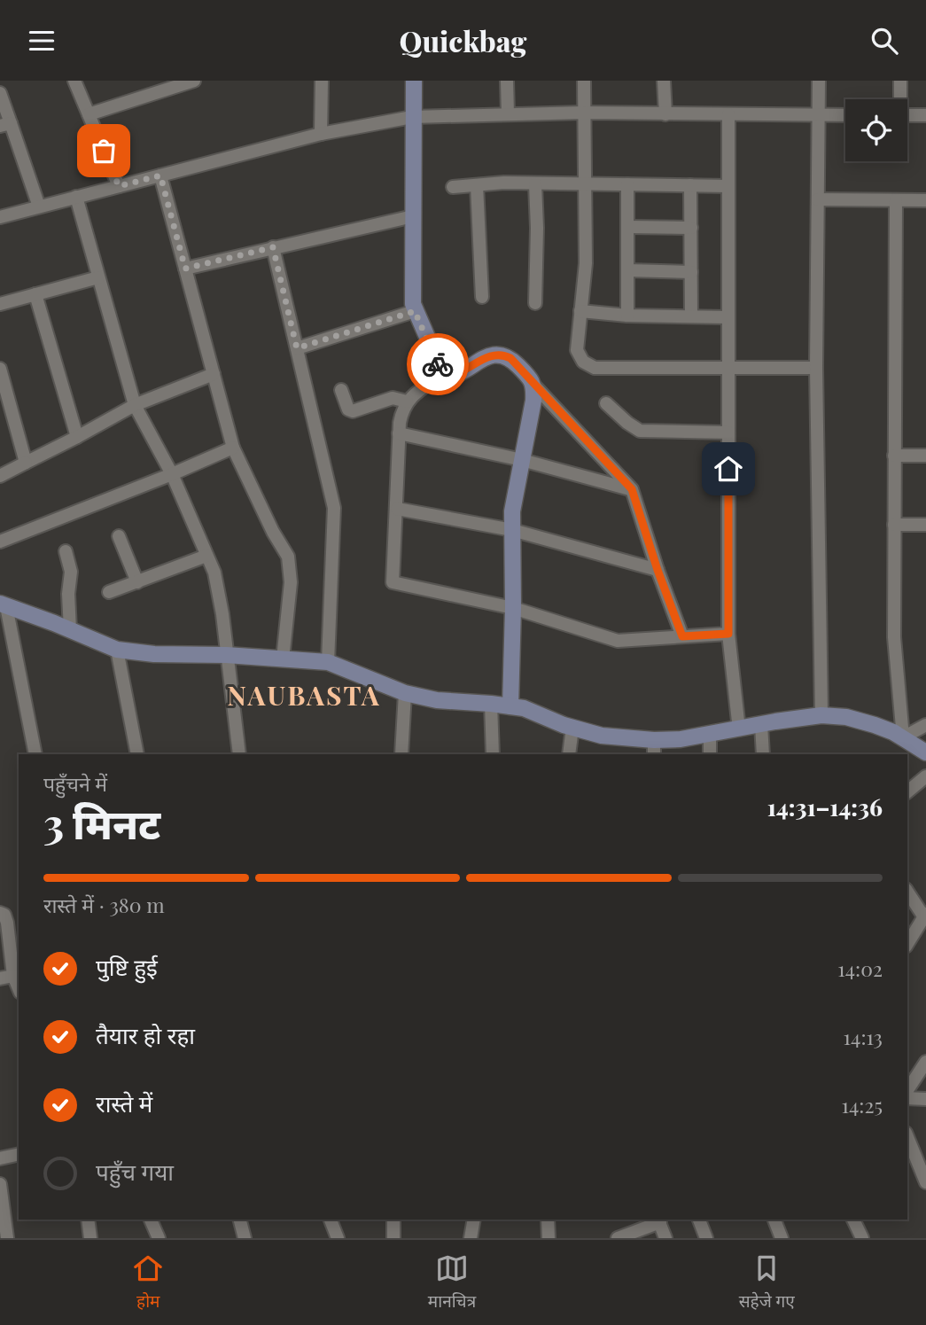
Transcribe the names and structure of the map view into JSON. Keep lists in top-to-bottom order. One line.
{"districts":["NAUBASTA"],"page":{"header":"Quickbag","heading":["3 मिनट","पहुँचने में","14:31–14:36"],"bar":"रास्ते में · 380 m","list":[["पुष्टि हुई","14:02"],["तैयार हो रहा","14:13"],["रास्ते में","14:25"],"पहुँच गया"],"tabs":["होम","मानचित्र","सहेजे गए"]}}
